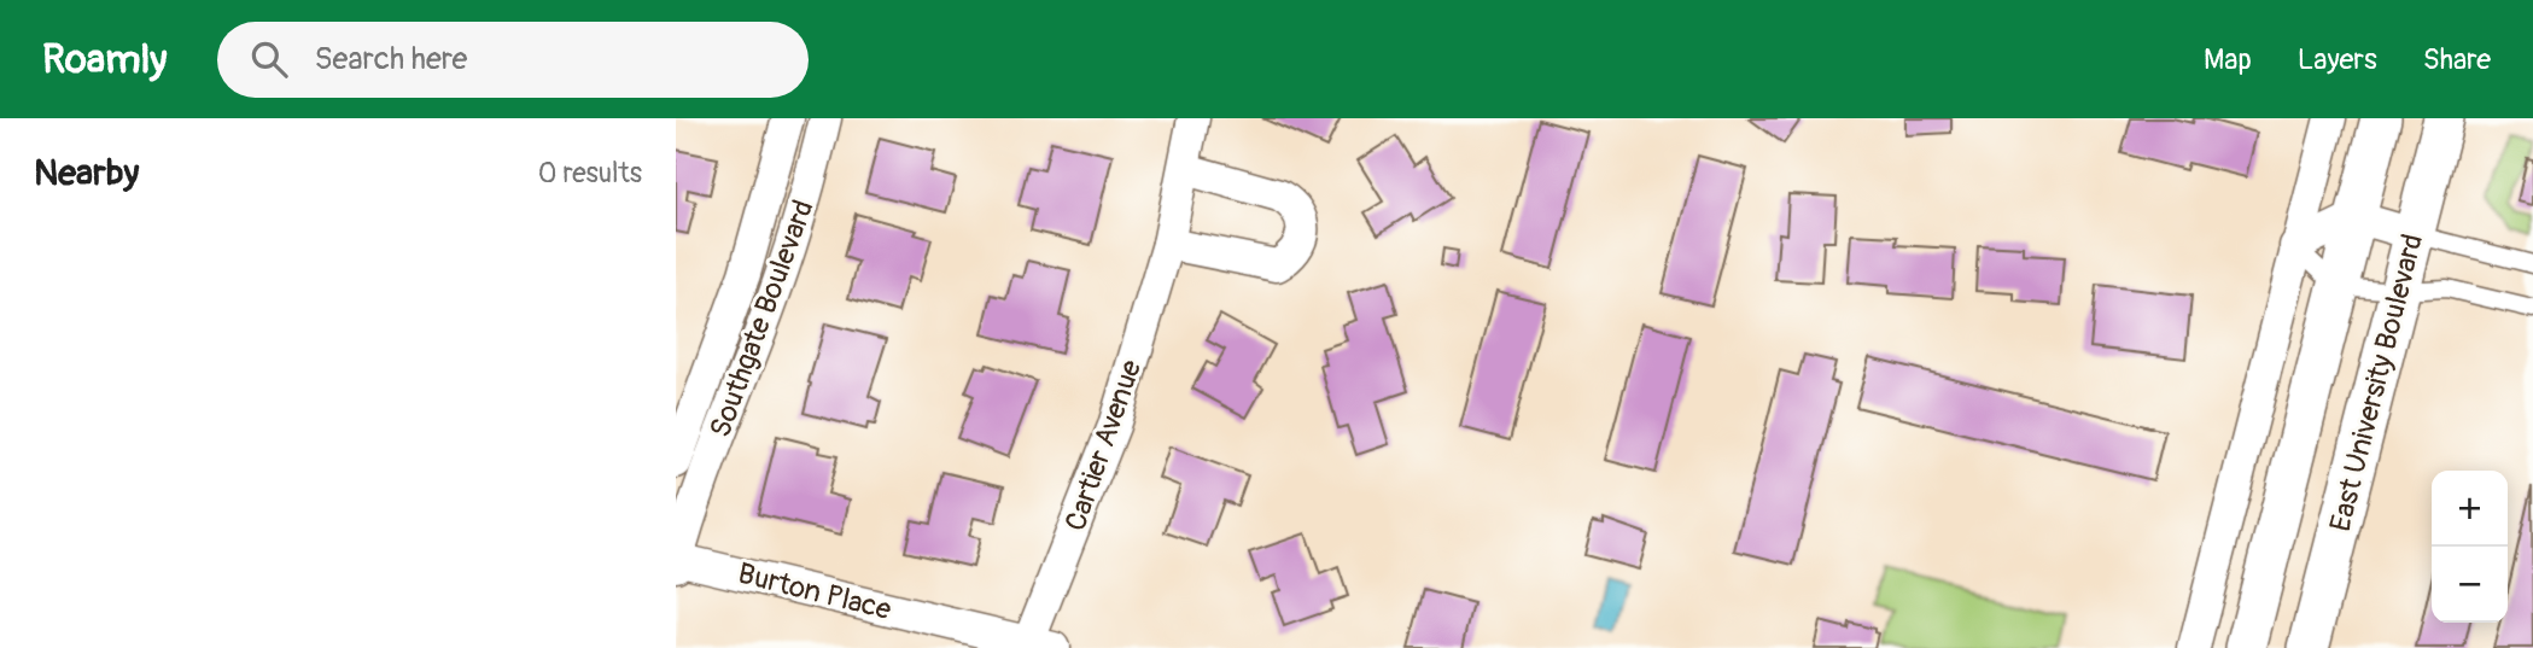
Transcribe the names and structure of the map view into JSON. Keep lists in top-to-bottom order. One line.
{"streets":{"street":["Southgate Boulevard","East University Boulevard","Cartier Avenue","Burton Place"]},"crossings":[["Southgate Boulevard","Burton Place"],["Cartier Avenue","Burton Place"]],"page":{"header":"Roamly","search":"Search here","nav":["Map","Layers","Share"],"heading":["Nearby","0 results"],"map_buttons":["+","−"]}}
